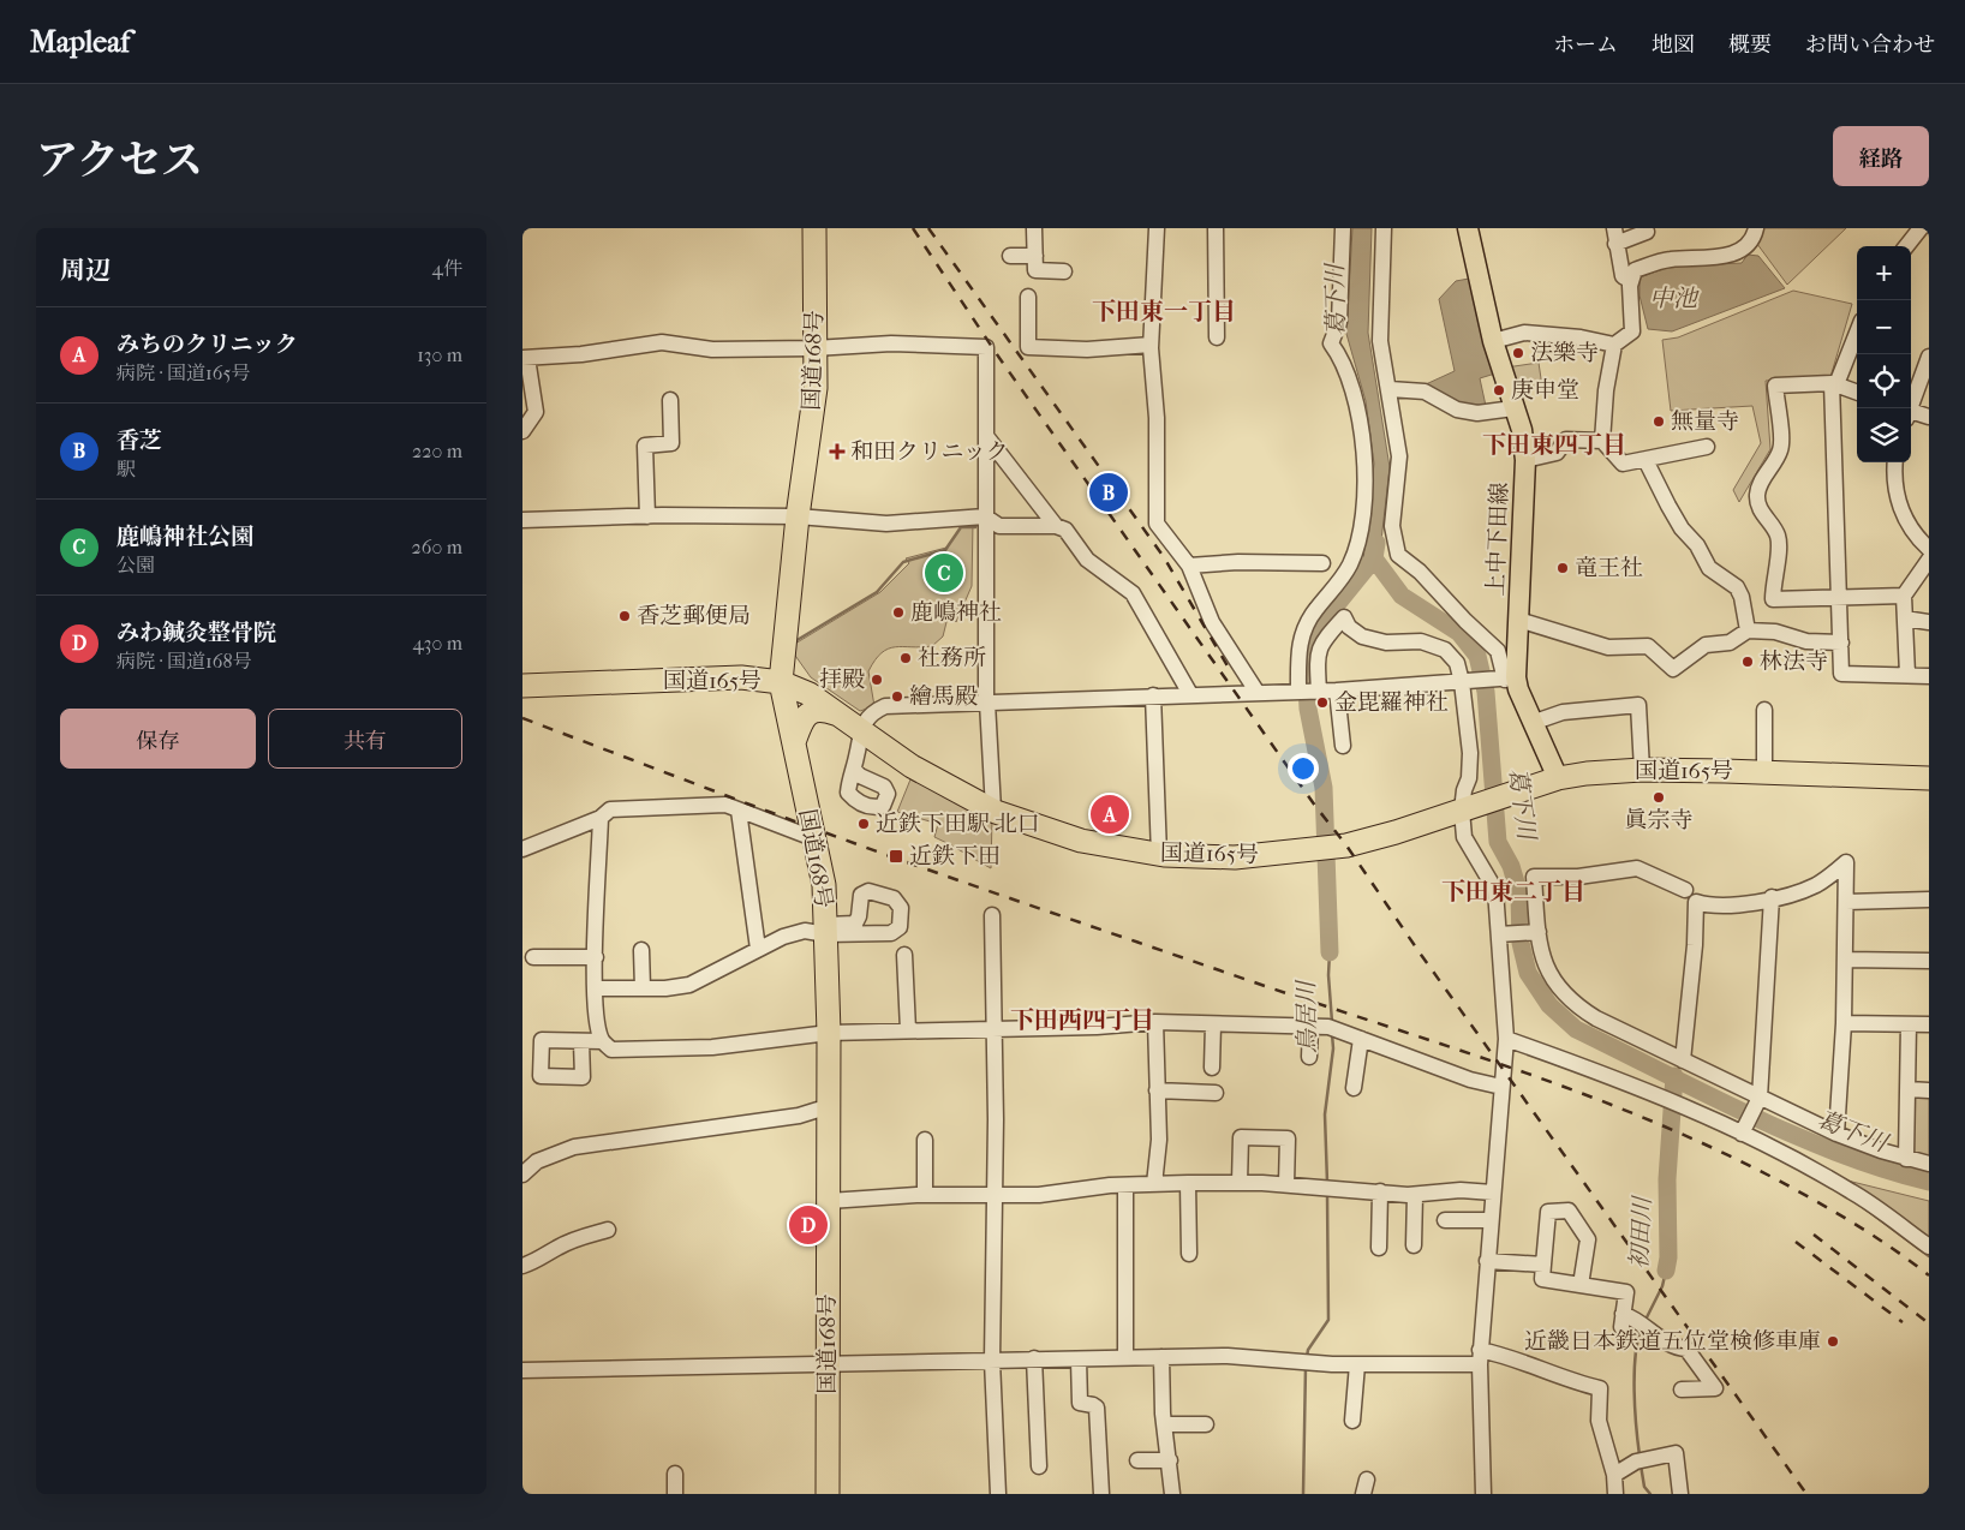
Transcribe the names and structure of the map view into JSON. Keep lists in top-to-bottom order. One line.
{"streets":{"highway":["国道168号","国道165号"],"main road":["上中下田線"]},"crossings":[["国道168号","国道165号"],["上中下田線","国道165号"]],"districts":["下田東一丁目","下田東四丁目","下田東二丁目","下田西四丁目"],"water":["中池","葛下川","鳥居川","初田川"],"places":{"other":["法樂寺","庚申堂","無量寺","竜王社","鹿嶋神社","香芝郵便局","社務所","林法寺","拝殿","繪馬殿","金毘羅神社","眞宗寺","近鉄下田駅 北口","近畿日本鉄道五位堂検修車庫"],"health":["和田クリニック"],"transit":["近鉄下田"]},"page":{"header":"Mapleaf","nav":["ホーム","地図","概要","お問い合わせ"],"title":"アクセス","buttons":["経路",["保存","共有"]],"heading":["周辺","4件"],"map_buttons":["+","−"],"list":[{"mark":"A","name":"みちのクリニック","note":"病院 · 国道165号","value":"130 m"},{"mark":"B","name":"香芝","note":"駅","value":"220 m"},{"mark":"C","name":"鹿嶋神社公園","note":"公園","value":"260 m"},{"mark":"D","name":"みわ鍼灸整骨院","note":"病院 · 国道168号","value":"430 m"}],"pins":["B","C","A","D"]}}
